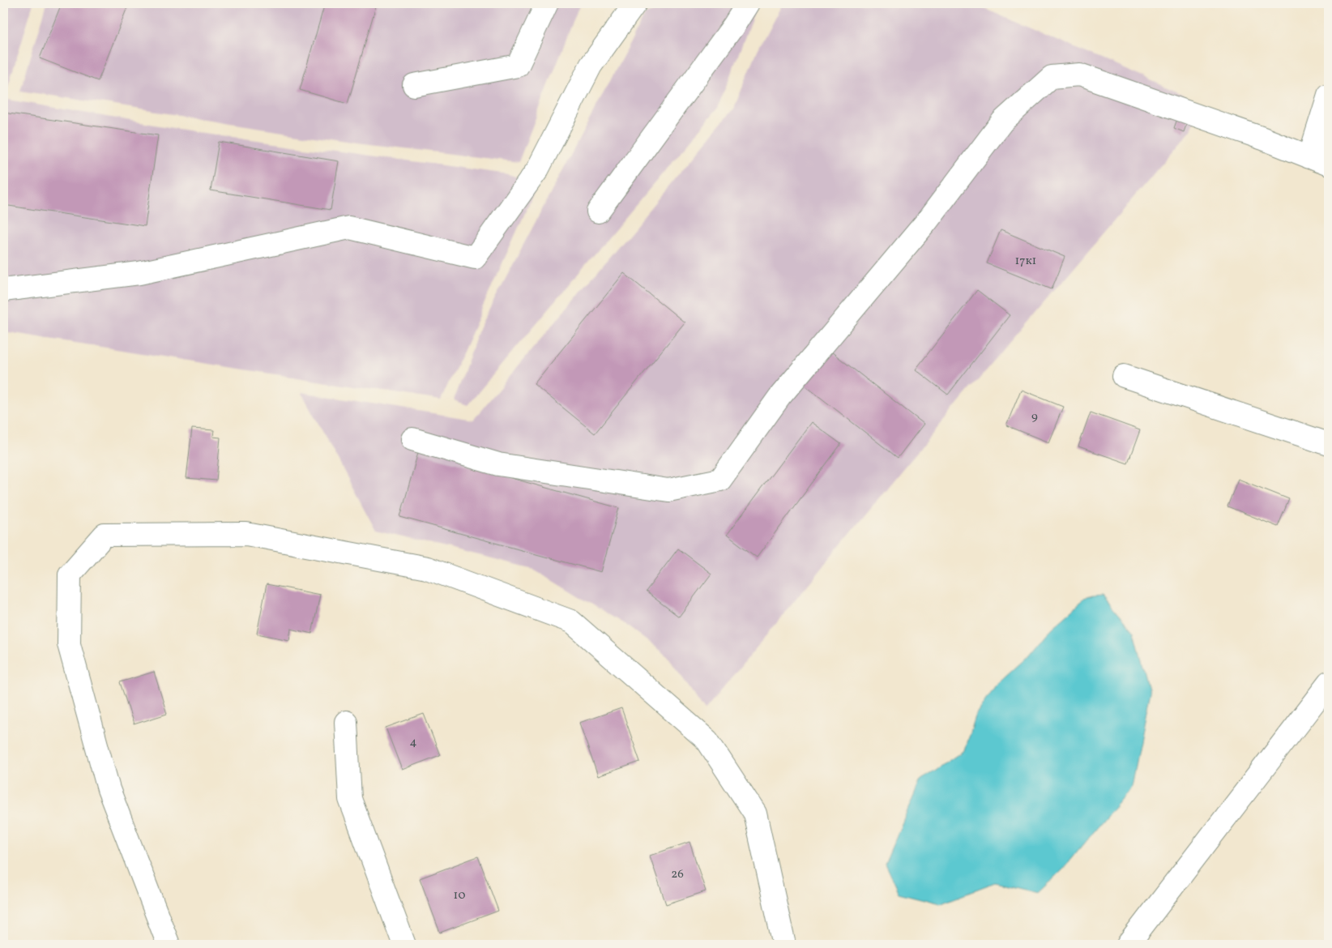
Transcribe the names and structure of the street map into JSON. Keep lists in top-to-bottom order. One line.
{"house_numbers":["17к1","9","4","26","10"]}
